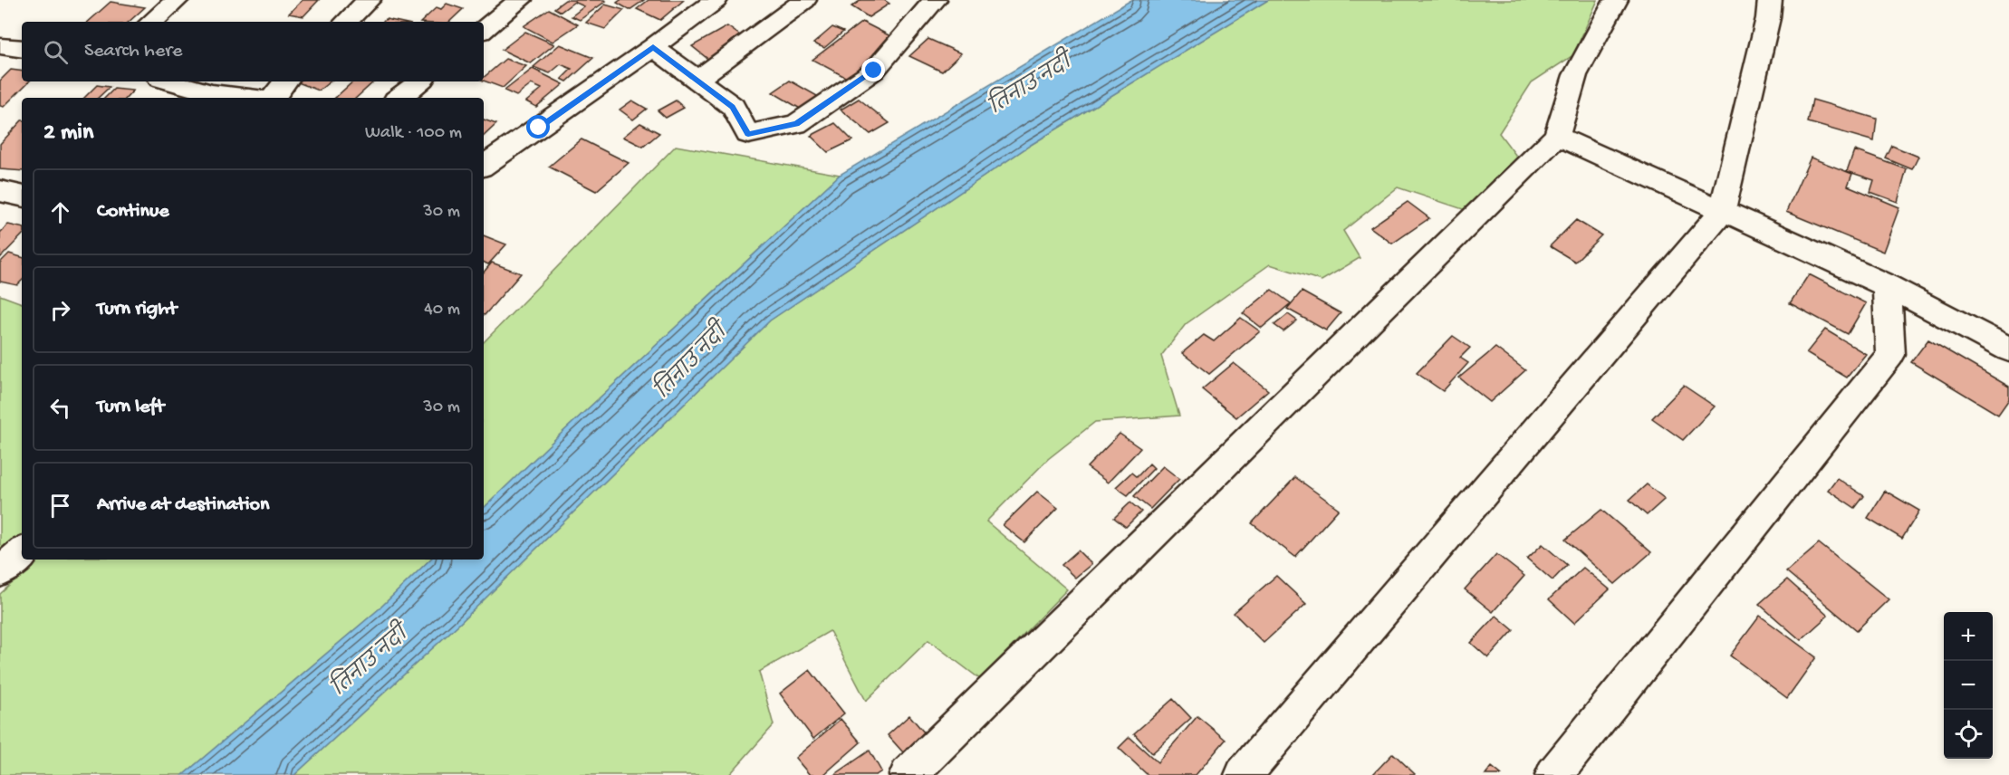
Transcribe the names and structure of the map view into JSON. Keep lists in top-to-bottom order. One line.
{"water":["तिनाउ नदी"],"page":{"search":"Search here","heading":["2 min","Walk · 100 m"],"list":[["Continue","30 m"],["Turn right","40 m"],["Turn left","30 m"],"Arrive at destination"],"map_buttons":["+","−"]}}
